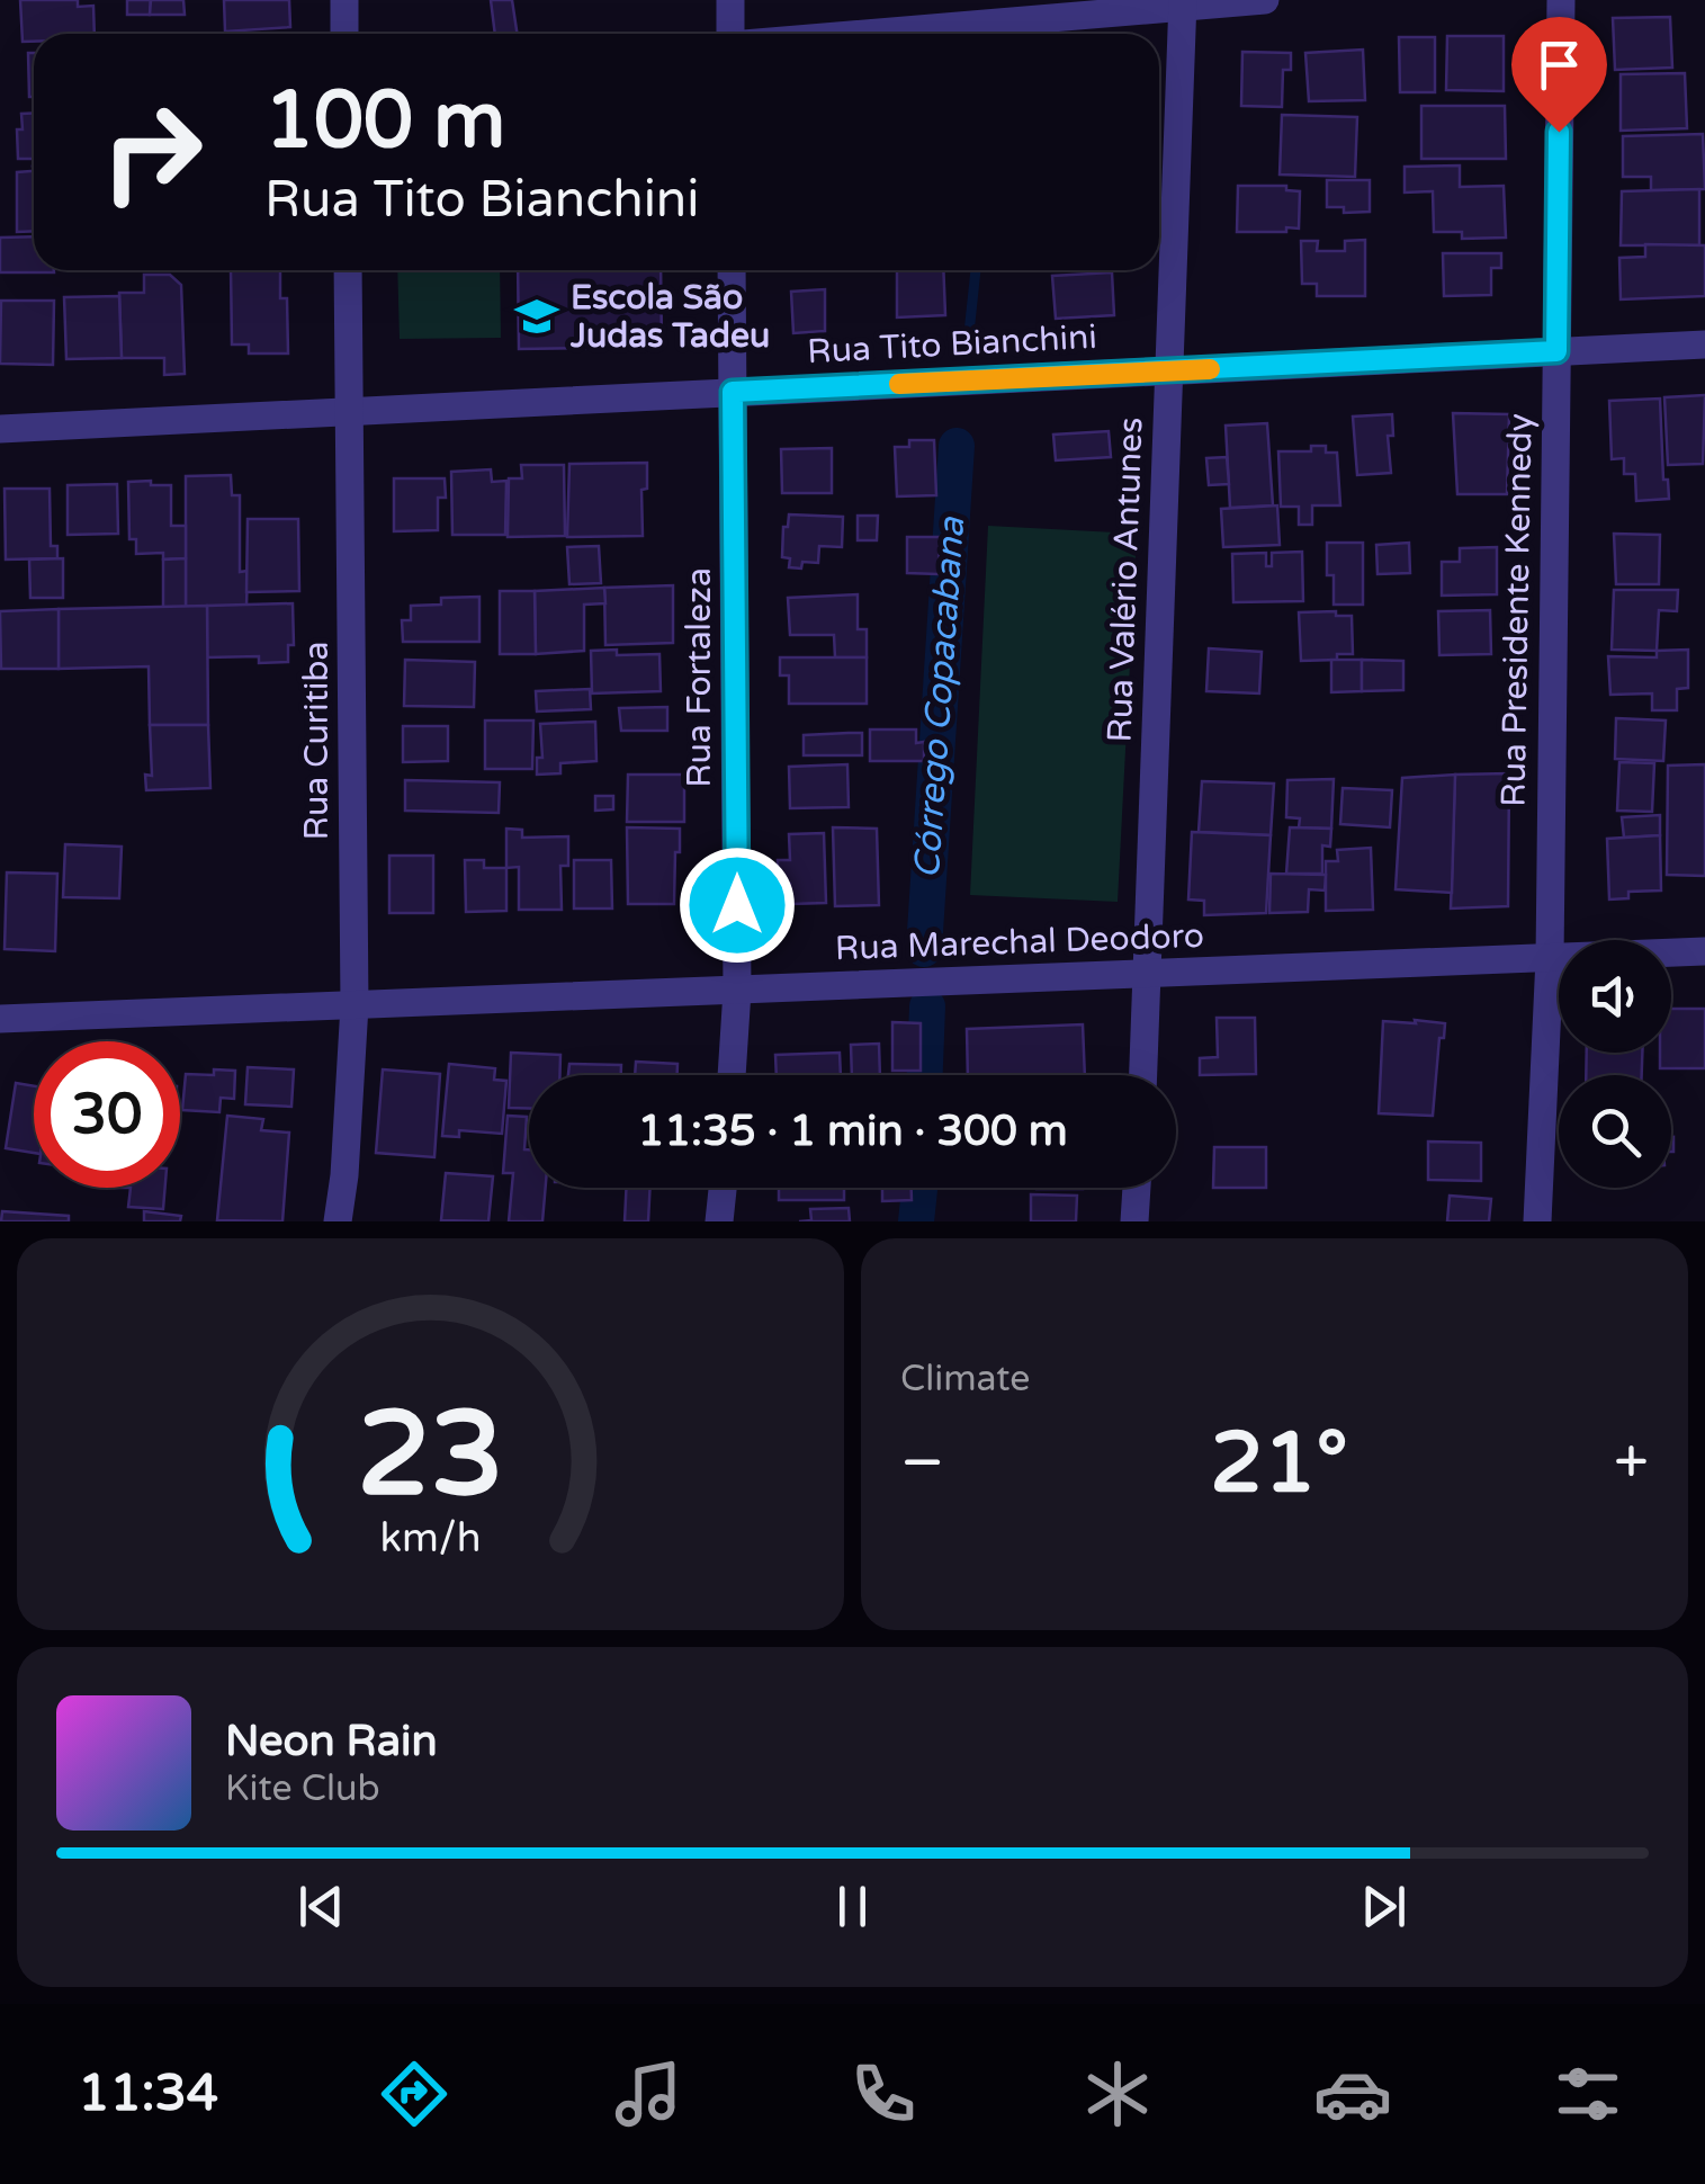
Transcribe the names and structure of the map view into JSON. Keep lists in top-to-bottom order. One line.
{"streets":{"street":["Rua Tito Bianchini","Rua Valério Antunes","Rua Presidente Kennedy","Rua Fortaleza","Rua Curitiba","Rua Marechal Deodoro"]},"crossings":[["Rua Tito Bianchini","Rua Valério Antunes"],["Rua Tito Bianchini","Rua Presidente Kennedy"],["Rua Tito Bianchini","Rua Fortaleza"],["Rua Tito Bianchini","Rua Curitiba"],["Rua Valério Antunes","Rua Marechal Deodoro"],["Rua Presidente Kennedy","Rua Marechal Deodoro"],["Rua Fortaleza","Rua Marechal Deodoro"],["Rua Curitiba","Rua Marechal Deodoro"]],"water":["Córrego Copacabana"],"places":{"school or university":["Escola São Judas Tadeu"]},"page":{"turn":["100 m","Rua Tito Bianchini"],"limit":"30","trip":"11:35 · 1 min · 300 m","tile":"Climate","heat":["−","21°","+"],"song":["Neon Rain","Kite Club"],"tabs":"11:34","gauge":["23","km/h"]}}
